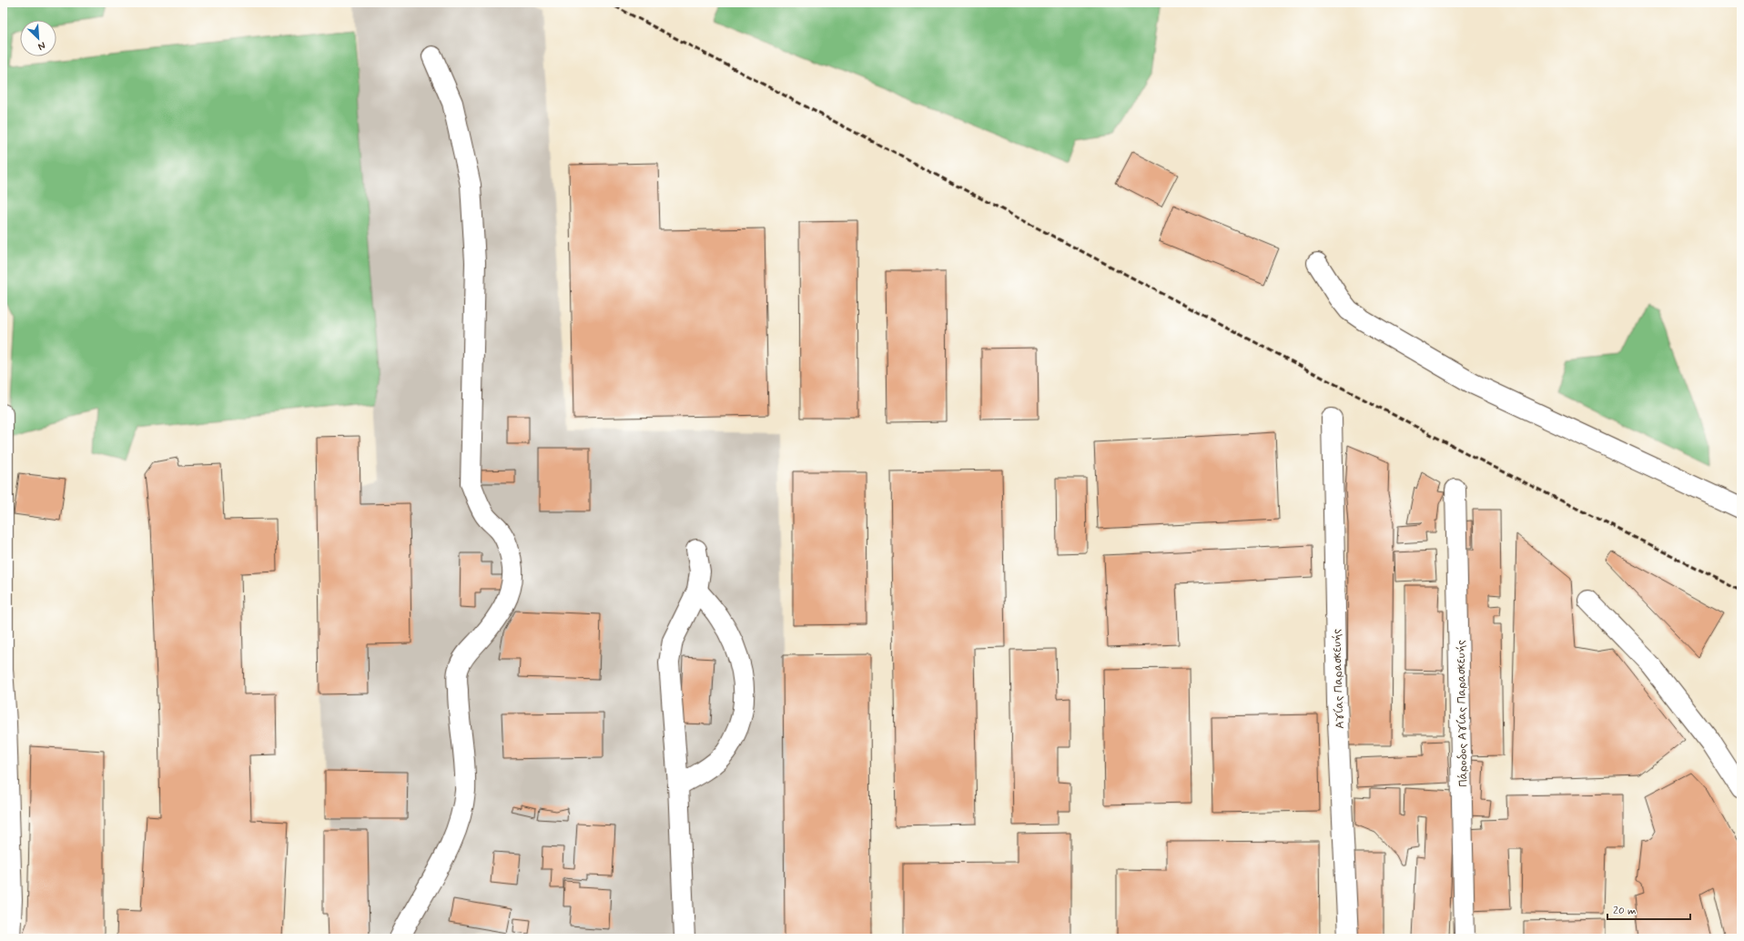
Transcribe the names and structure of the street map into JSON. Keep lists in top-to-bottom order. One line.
{"streets":{"street":["Αγίας Παρασκευής","Πάροδος Αγίας Παρασκευής"]},"scale_bar":"20 m","north":"bottom right"}
